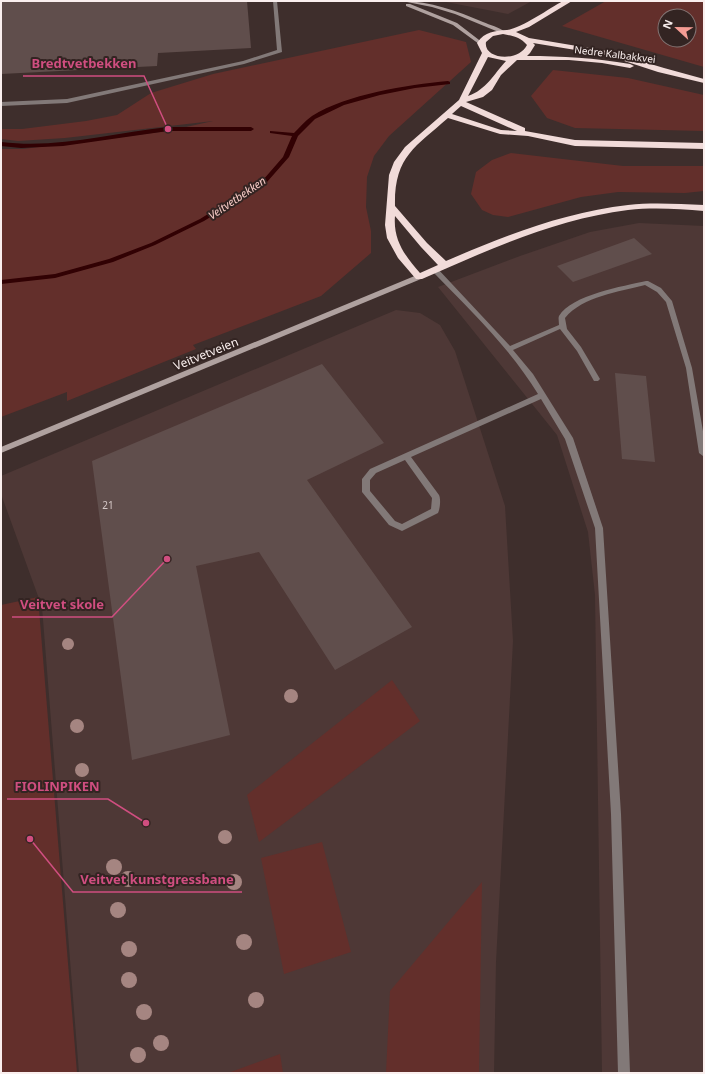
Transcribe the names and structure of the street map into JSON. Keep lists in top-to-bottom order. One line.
{"streets":{"highway":["Nedre Kalbakkvei"],"street":["Veitvetveien"]},"water":["Veitvetbekken"],"places":["Bredtvetbekken","Veitvet skole","FIOLINPIKEN","Veitvet kunstgressbane"],"house_numbers":["21"],"north":"left"}
